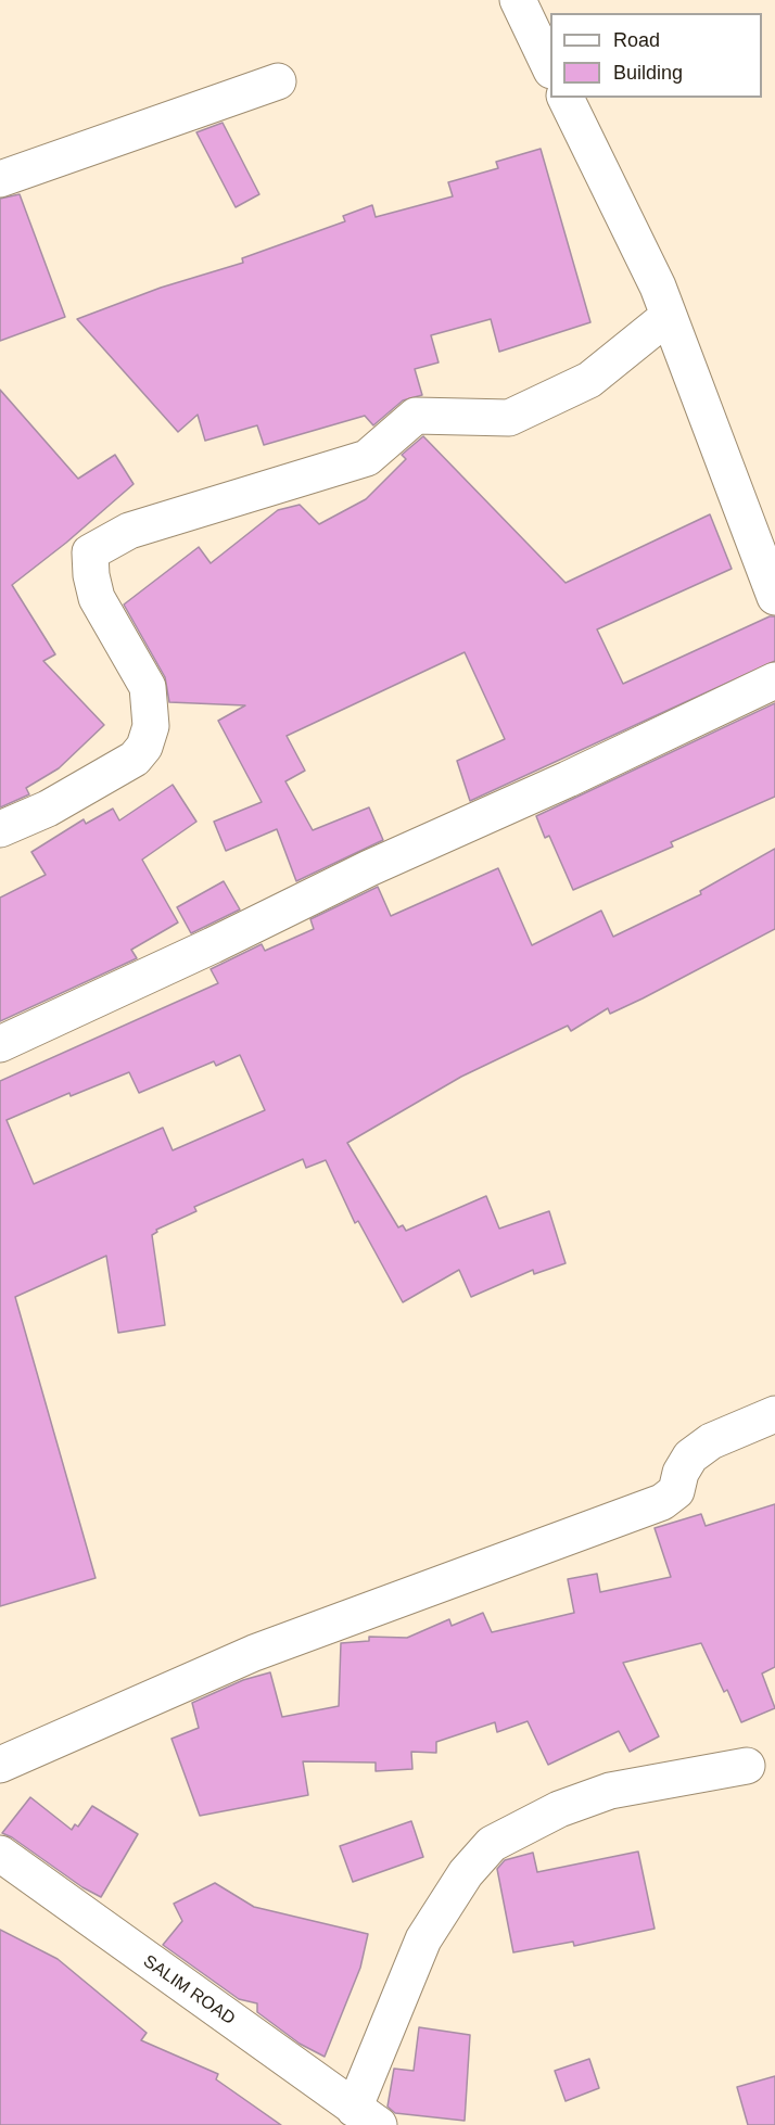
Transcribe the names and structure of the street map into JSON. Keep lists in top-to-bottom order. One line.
{"streets":{"street":["SALIM ROAD"]},"legend":["Road","Building"]}
